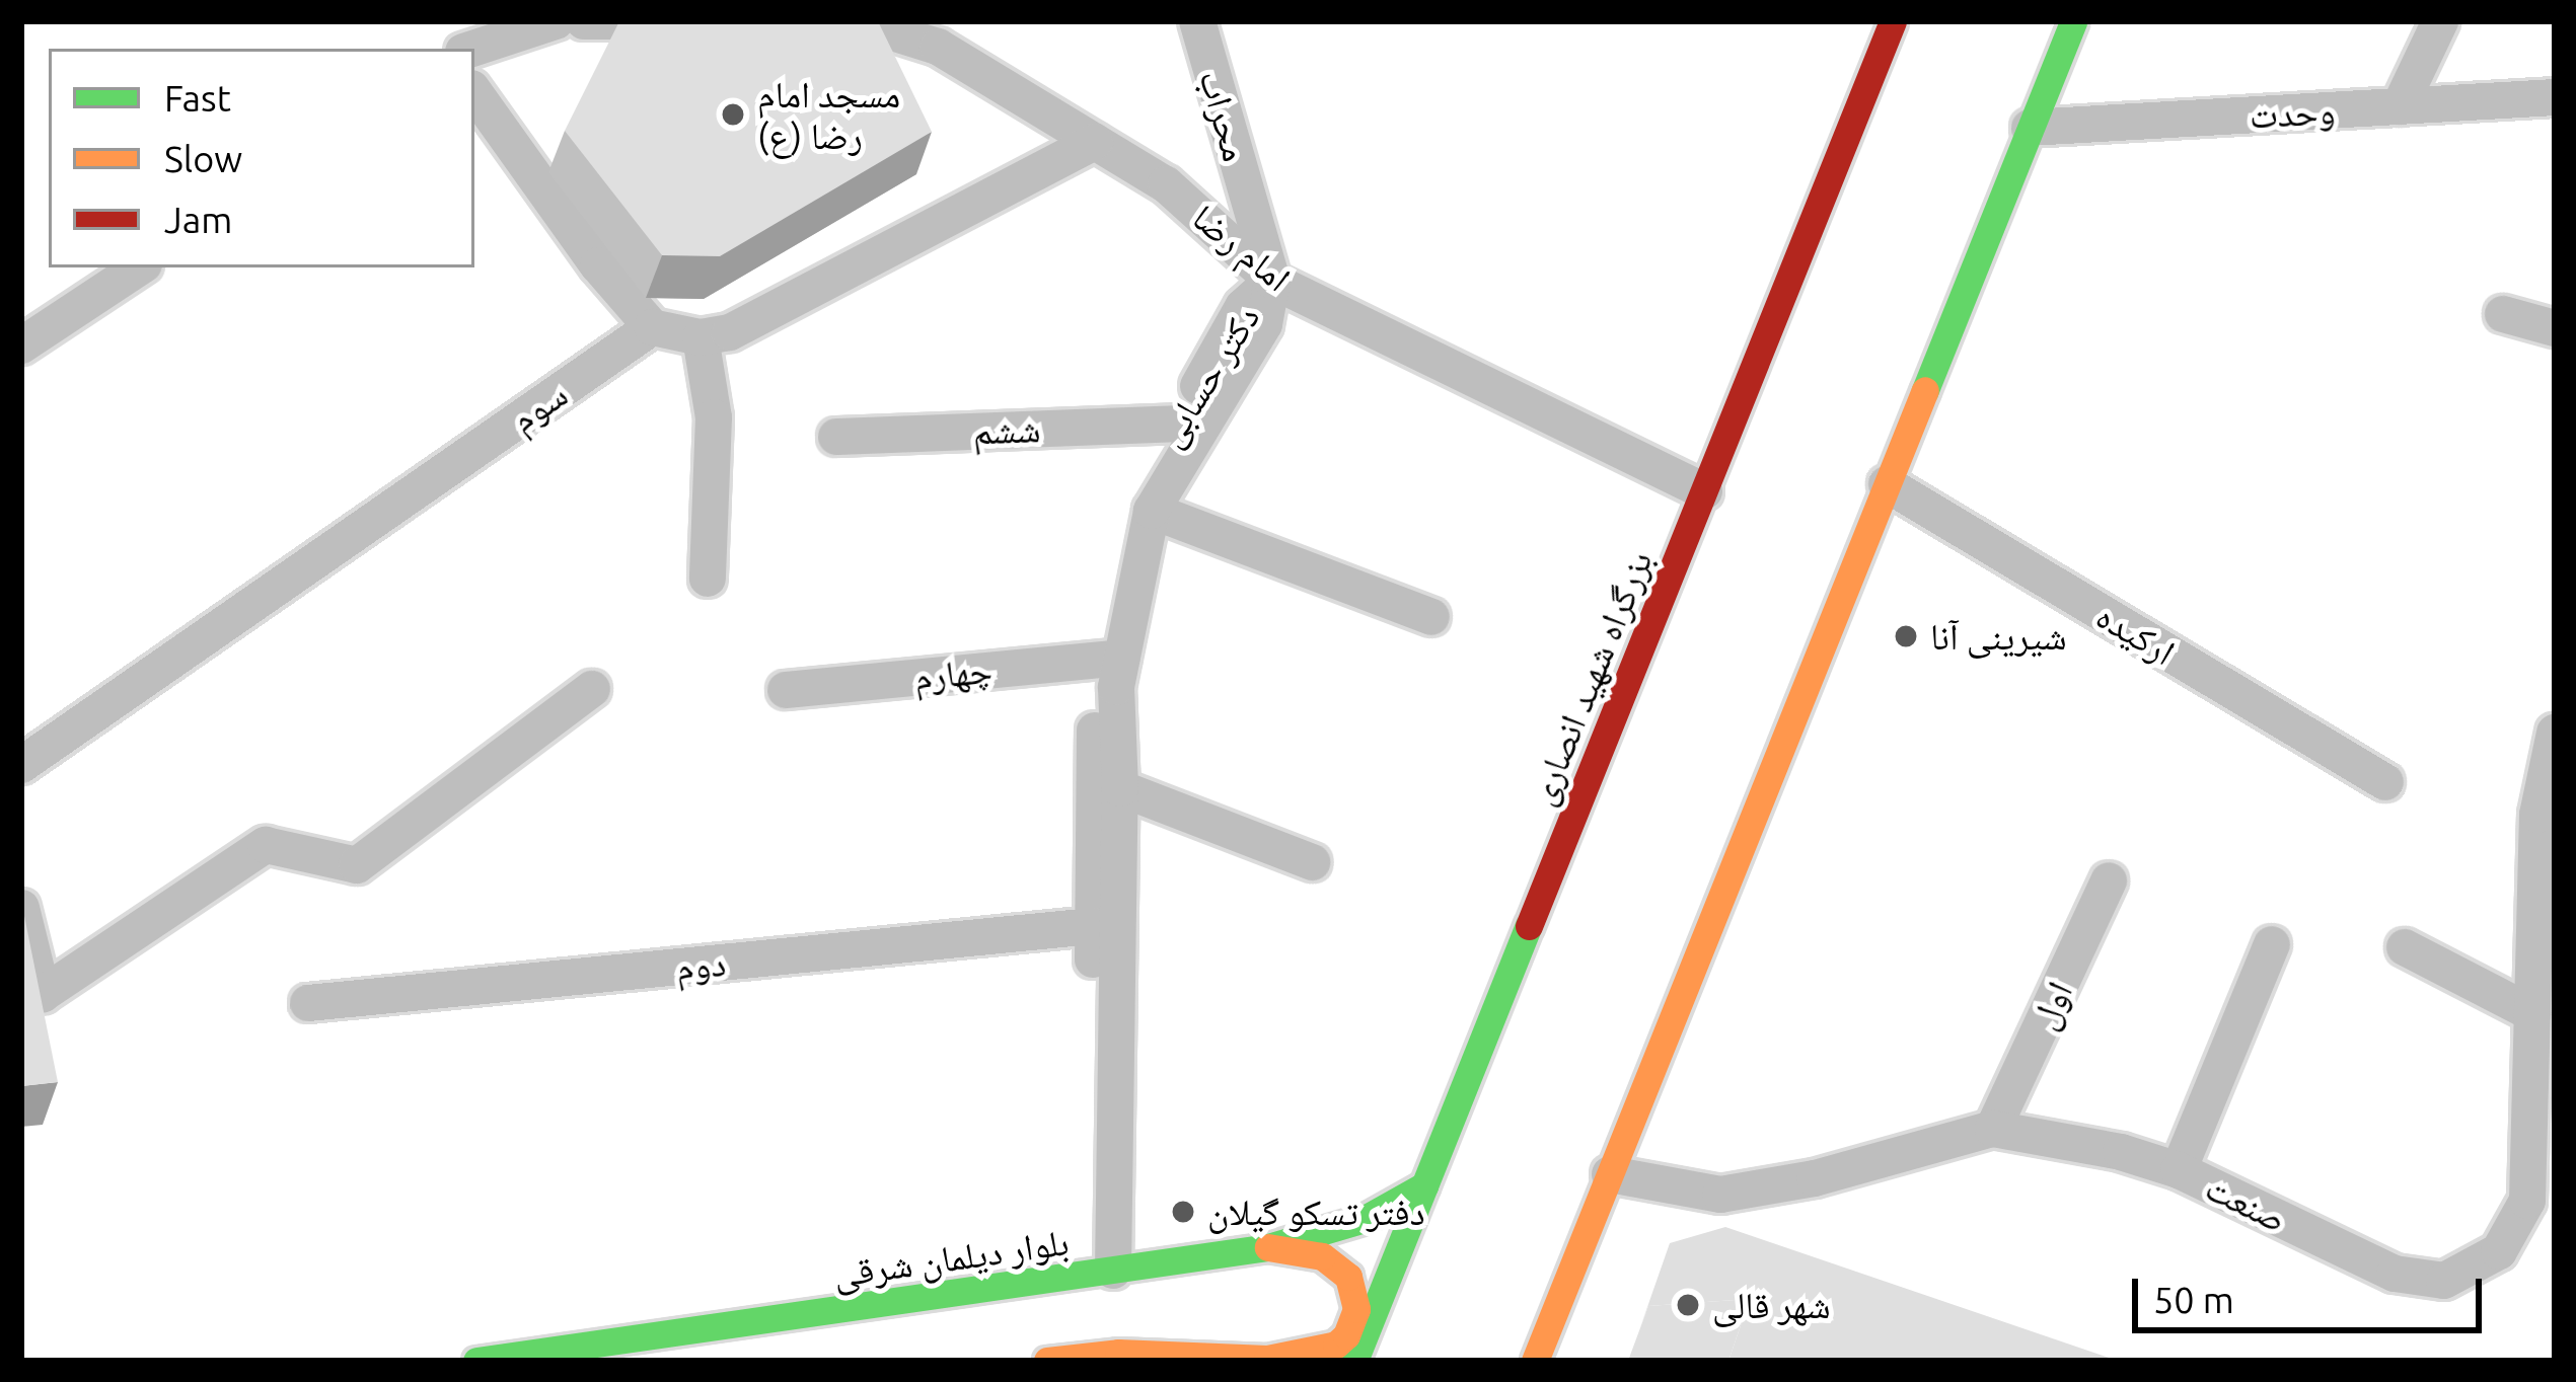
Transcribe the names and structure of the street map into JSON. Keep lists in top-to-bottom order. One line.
{"streets":{"main road":["بزرگراه شهید انصاری","بلوار دیلمان شرقی"],"street":["وحدت","محراب","امام رضا","دکتر حسابی","سوم","ششم","ارکیده","چهارم","دوم","اول","صنعت"]},"crossings":[["محراب","امام رضا"],["محراب","دکتر حسابی"],["امام رضا","دکتر حسابی"],["امام رضا","بزرگراه شهید انصاری"],["دکتر حسابی","ششم"],["دکتر حسابی","چهارم"],["دکتر حسابی","دوم"],["دکتر حسابی","بلوار دیلمان شرقی"],["بزرگراه شهید انصاری","بلوار دیلمان شرقی"],["اول","صنعت"]],"places":["مسجد امام رضا (ع)","شیرینی آنا","دفتر تسکو گیلان","شهر قالی"],"legend":["Fast","Slow","Jam"],"scale_bar":"50 m"}
